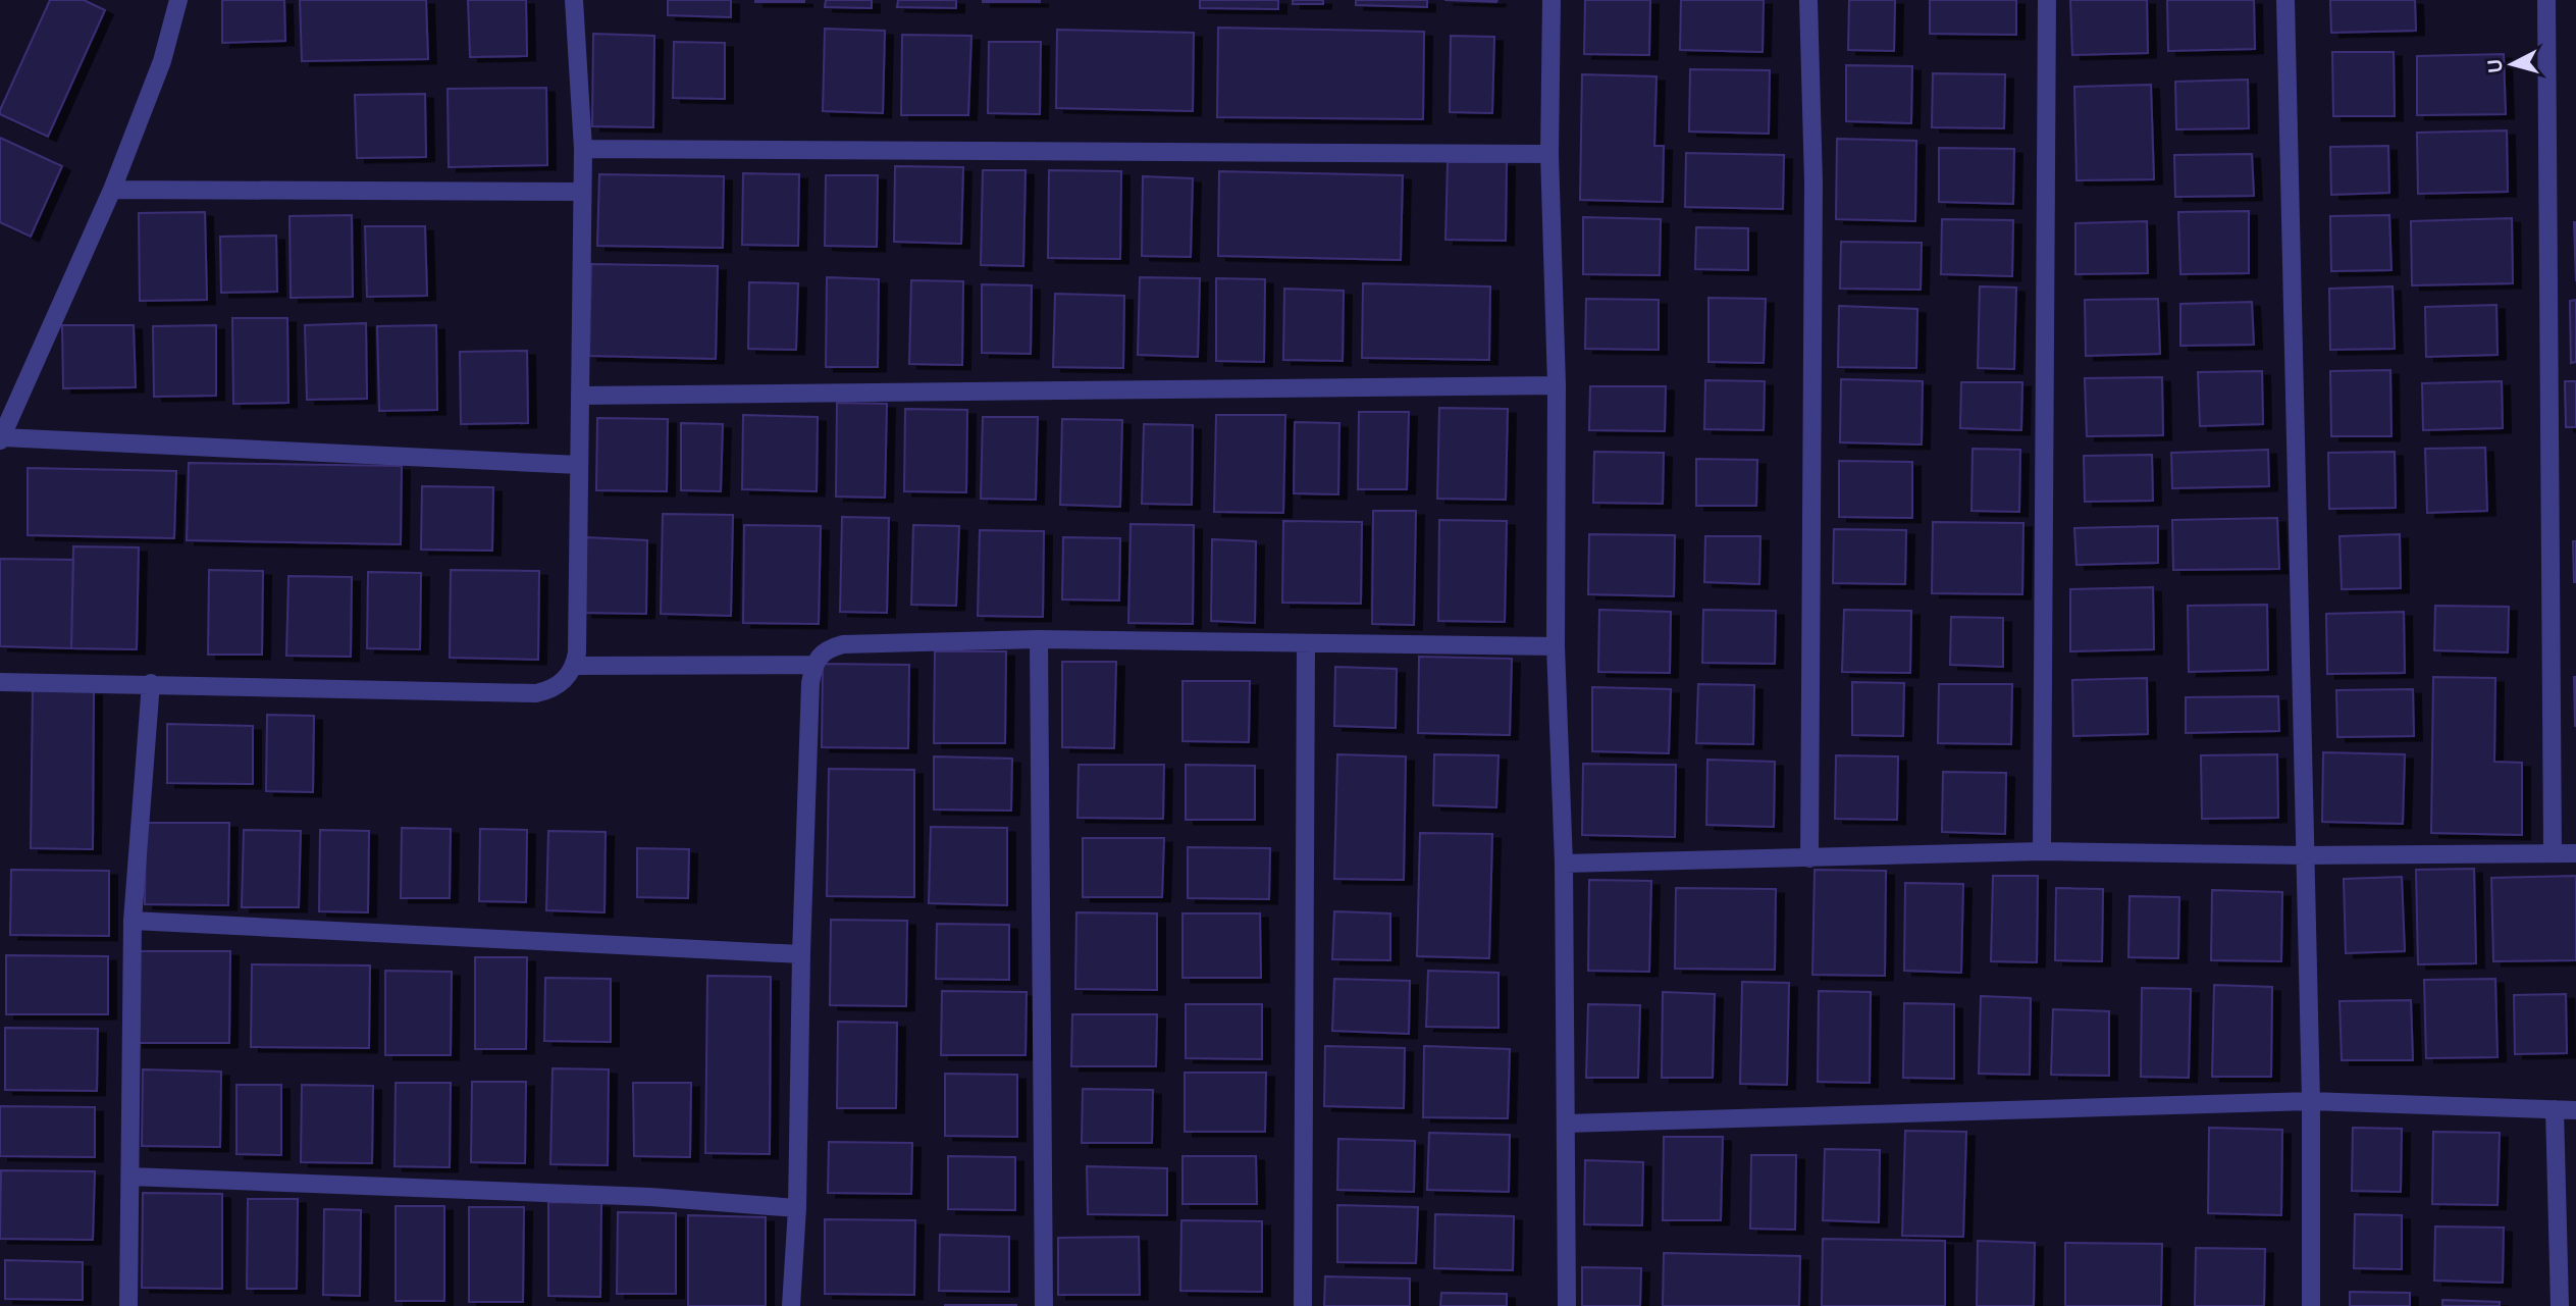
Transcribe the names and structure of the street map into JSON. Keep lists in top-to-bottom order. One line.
{"north":"left"}
